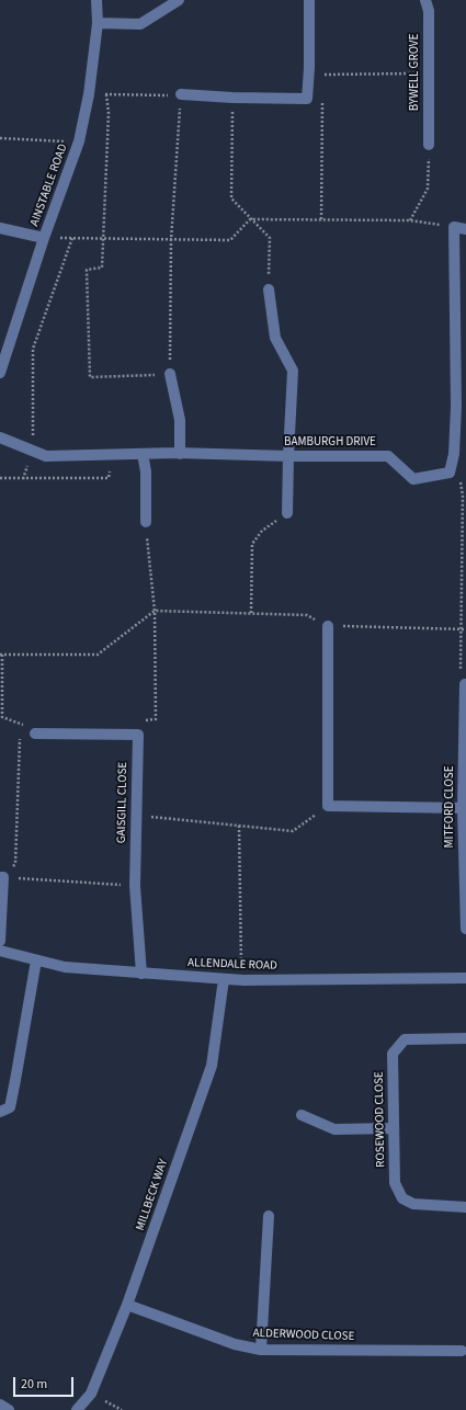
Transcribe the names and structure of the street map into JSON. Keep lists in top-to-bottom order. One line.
{"streets":{"street":["BYWELL GROVE","AINSTABLE ROAD","BAMBURGH DRIVE","GAISGILL CLOSE","MITFORD CLOSE","ALLENDALE ROAD","ROSEWOOD CLOSE","MILLBECK WAY","ALDERWOOD CLOSE"]},"crossings":[["GAISGILL CLOSE","ALLENDALE ROAD"],["ALLENDALE ROAD","MILLBECK WAY"],["MILLBECK WAY","ALDERWOOD CLOSE"]],"scale_bar":"20 m"}
